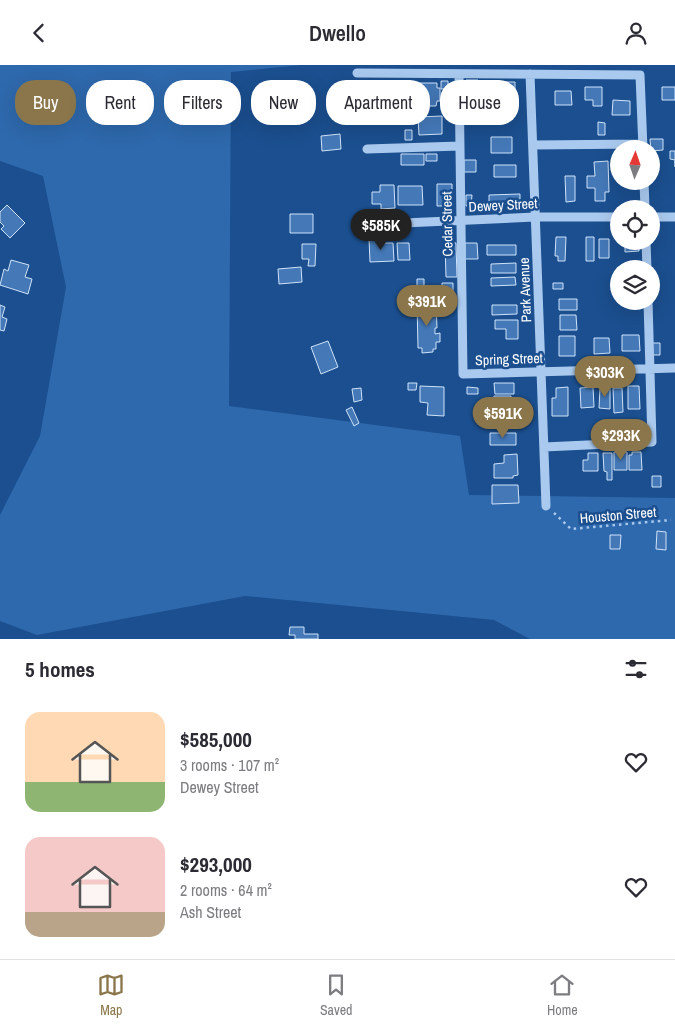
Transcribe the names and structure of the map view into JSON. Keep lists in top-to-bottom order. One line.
{"streets":{"street":["Dewey Street","Cedar Street","Park Avenue","Spring Street"],"path":["Houston Street"]},"crossings":[["Dewey Street","Cedar Street"],["Dewey Street","Park Avenue"],["Cedar Street","Spring Street"],["Park Avenue","Spring Street"],["Park Avenue","Houston Street"]],"north":"top","page":{"header":"Dwello","chip":["Buy","Rent","Filters","New","Apartment","House"],"price":["$585K","$391K","$303K","$591K","$293K"],"heading":"5 homes","list":[{"name":"$585,000","note":"3 rooms · 107 m² · Dewey Street"},{"name":"$293,000","note":"2 rooms · 64 m² · Ash Street"}],"tabs":["Map","Saved","Home"]}}
